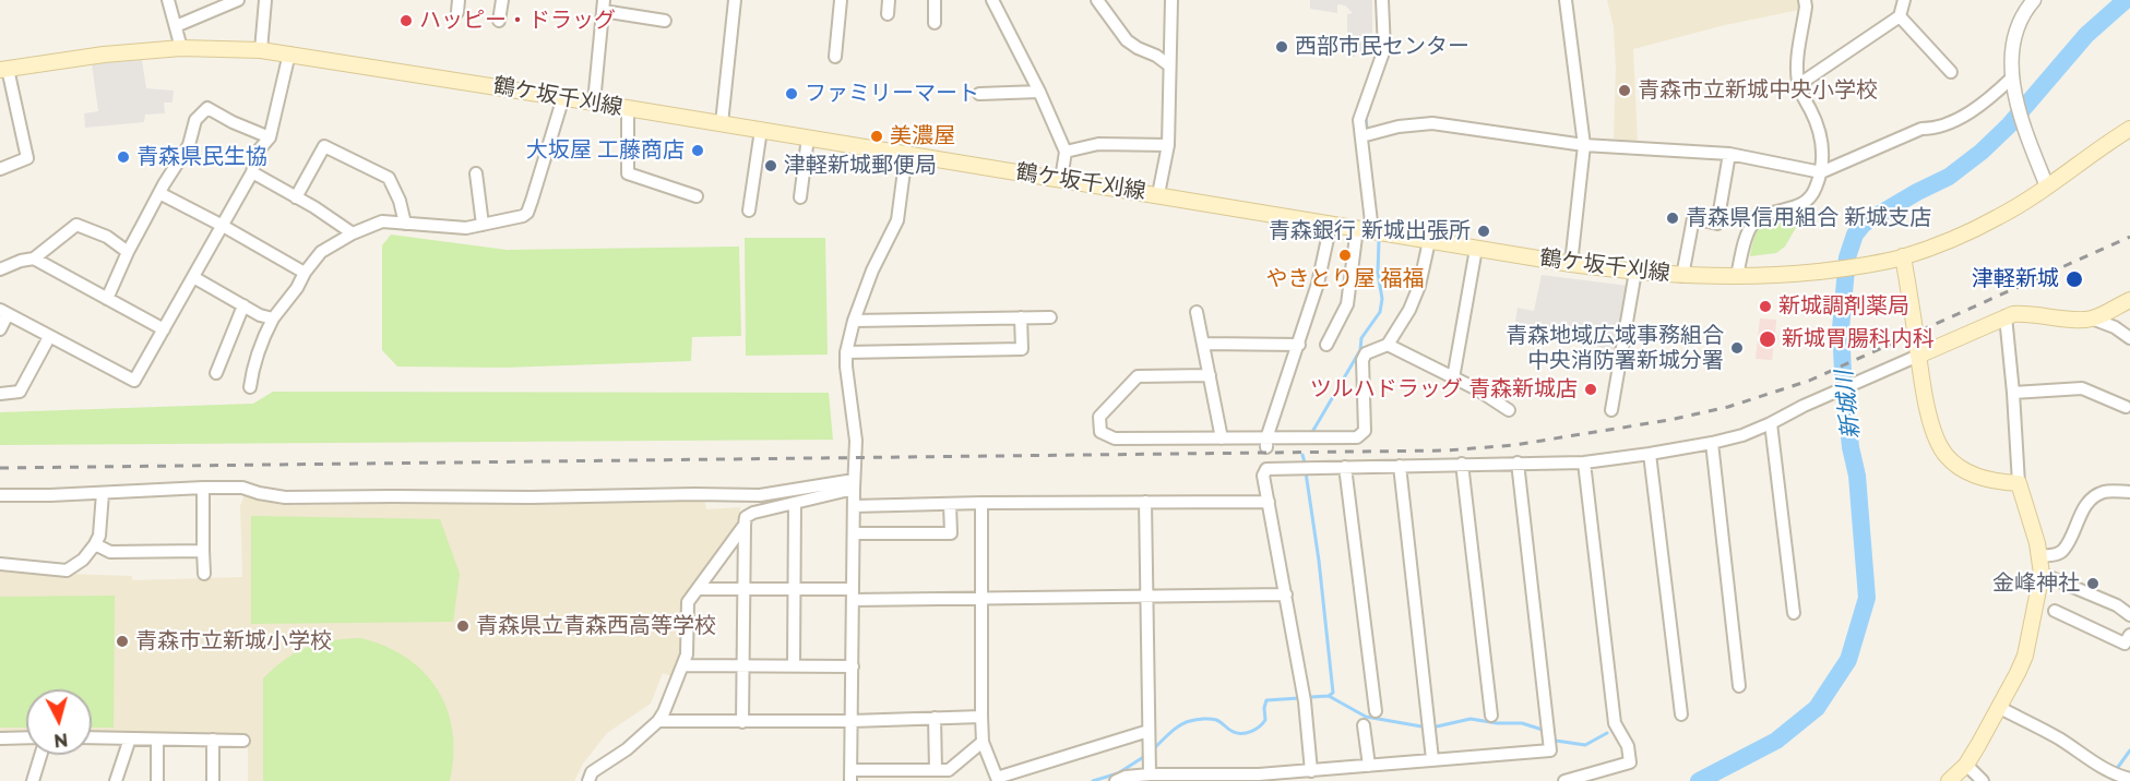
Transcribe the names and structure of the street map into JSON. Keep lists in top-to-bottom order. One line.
{"streets":{"main road":["鶴ケ坂千刈線"]},"water":["新城川"],"places":["ハッピー・ドラッグ","西部市民センター","青森市立新城中央小学校","ファミリーマート","美濃屋","大坂屋 工藤商店","青森県民生協","津軽新城郵便局","青森県信用組合 新城支店","青森銀行 新城出張所","やきとり屋 福福","津軽新城","新城調剤薬局","新城胃腸科内科","青森地域広域事務組合 中央消防署新城分署","ツルハドラッグ 青森新城店","金峰神社","青森県立青森西高等学校","青森市立新城小学校"],"north":"bottom"}
